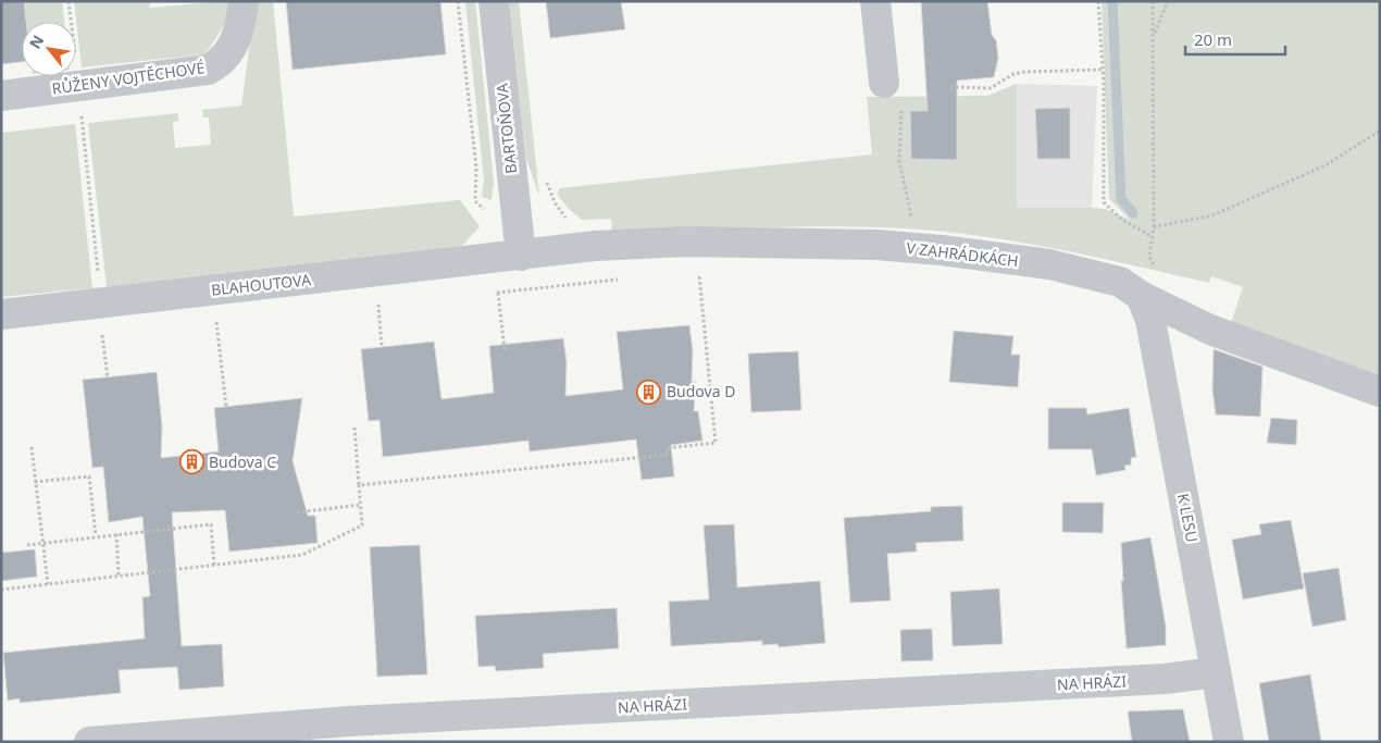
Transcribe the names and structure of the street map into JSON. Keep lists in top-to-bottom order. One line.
{"streets":{"street":["RŮŽENY VOJTĚCHOVÉ","BARTOŇOVA","V ZAHRÁDKÁCH","BLAHOUTOVA","K LESU","NA HRÁZI"]},"crossings":[["BARTOŇOVA","V ZAHRÁDKÁCH"],["BARTOŇOVA","BLAHOUTOVA"],["V ZAHRÁDKÁCH","BLAHOUTOVA"],["V ZAHRÁDKÁCH","K LESU"],["K LESU","NA HRÁZI"]],"places":{"building":["Budova D","Budova C"]},"scale_bar":"20 m","north":"top left"}
